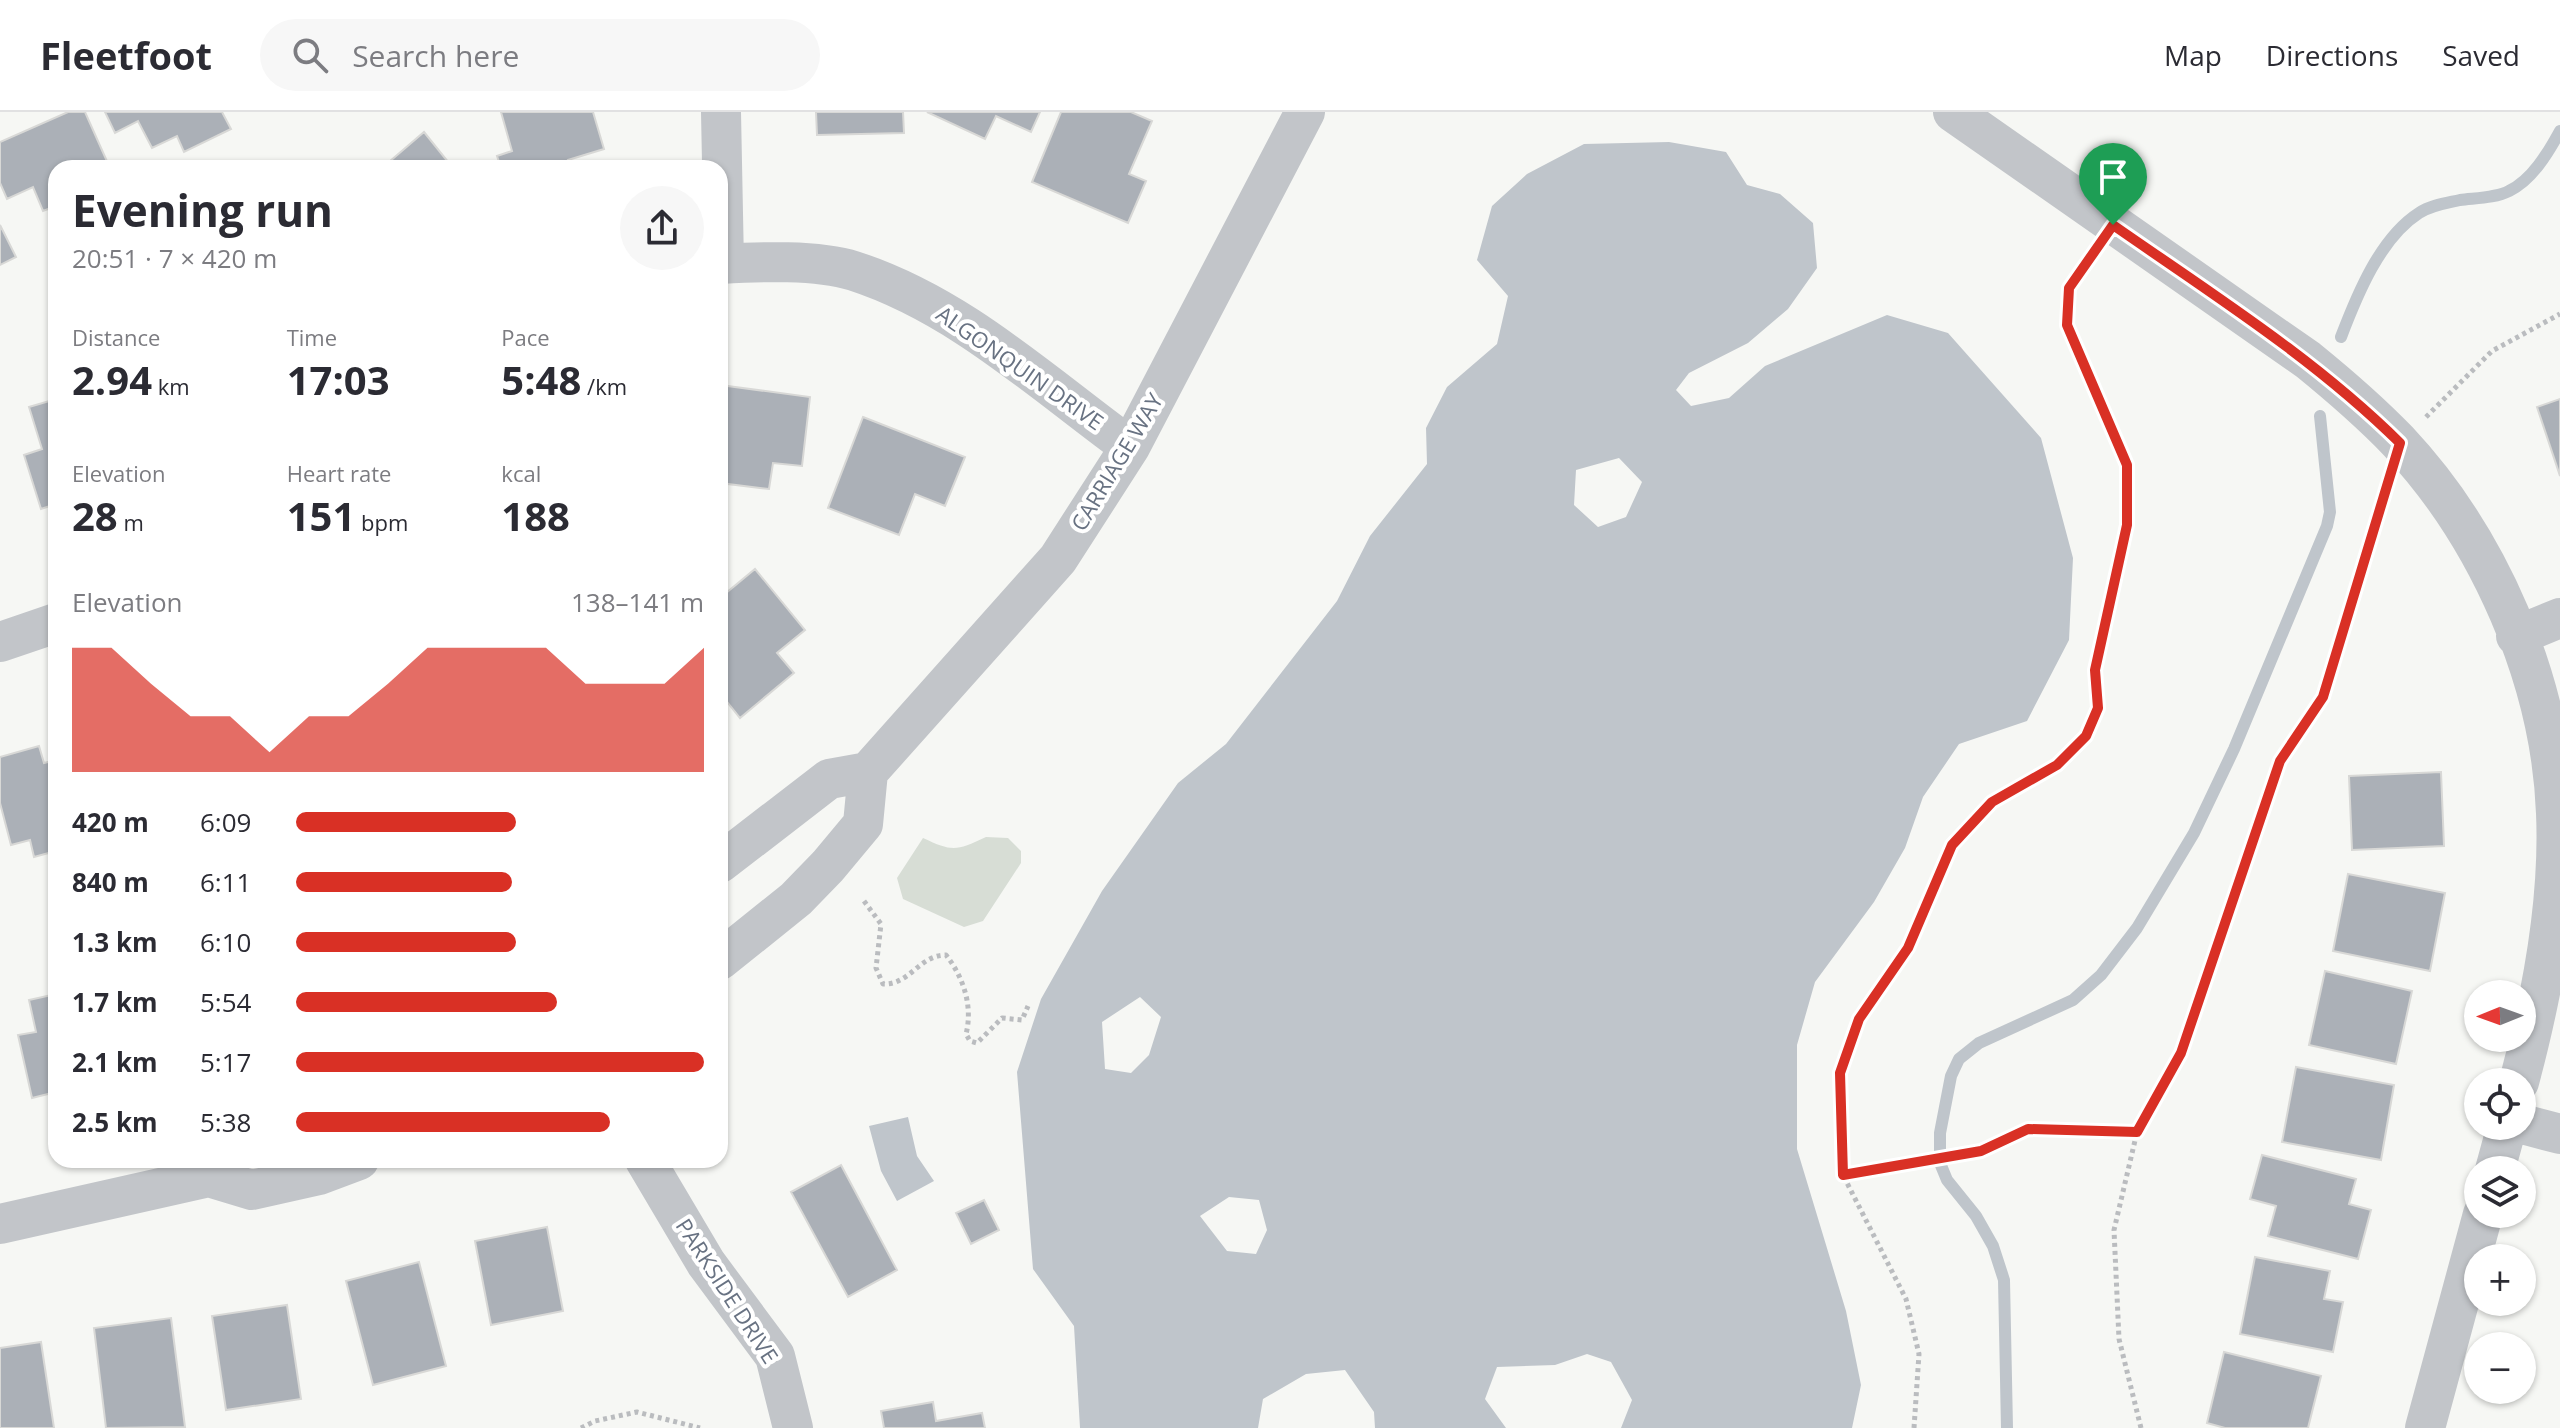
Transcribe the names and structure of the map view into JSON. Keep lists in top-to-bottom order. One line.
{"streets":{"street":["ALGONQUIN DRIVE","CARRIAGE WAY","PARKSIDE DRIVE"]},"crossings":[["ALGONQUIN DRIVE","CARRIAGE WAY"]],"north":"left","page":{"header":"Fleetfoot","search":"Search here","nav":["Map","Directions","Saved"],"heading":["Evening run","20:51 · 7 × 420 m"],"stats":[["Distance","2.94 km"],["Time","17:03"],["Pace","5:48 /km"],["Elevation","28 m"],["Heart rate","151 bpm"],["kcal","188"]],"chart":["Elevation","138–141 m"],"list":[{"name":"420 m","note":"6:09"},{"name":"840 m","note":"6:11"},{"name":"1.3 km","note":"6:10"},{"name":"1.7 km","note":"5:54"},{"name":"2.1 km","note":"5:17"},{"name":"2.5 km","note":"5:38"}],"map_buttons":["+","−"]}}
